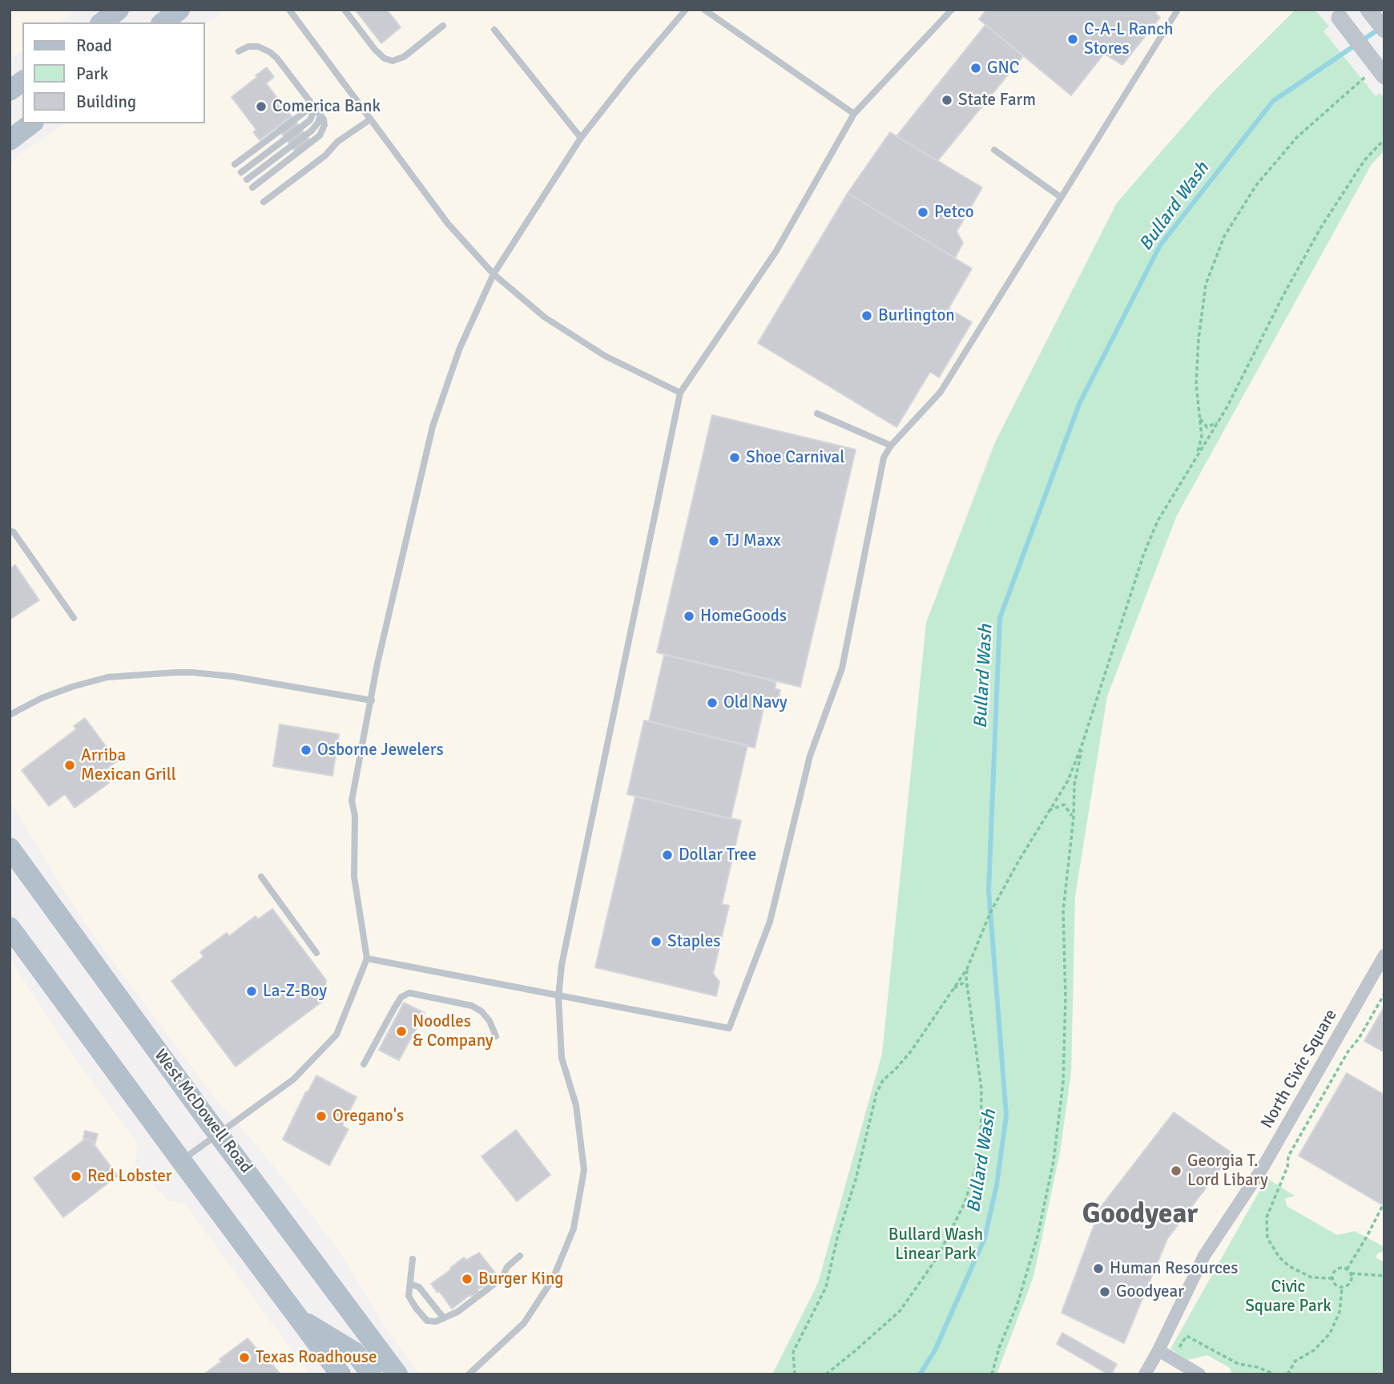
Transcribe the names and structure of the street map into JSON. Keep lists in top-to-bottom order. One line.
{"streets":{"main road":["West McDowell Road"],"street":["North Civic Square"]},"districts":["Goodyear"],"water":["Bullard Wash"],"parks":["Bullard Wash Linear Park","Civic Square Park"],"places":["C-A-L Ranch Stores","GNC","State Farm","Comerica Bank","Petco","Burlington","Shoe Carnival","TJ Maxx","HomeGoods","Old Navy","Osborne Jewelers","Arriba Mexican Grill","Dollar Tree","Staples","La-Z-Boy","Noodles & Company","Oregano's","Georgia T. Lord Libary","Red Lobster","Human Resources","Burger King","Goodyear","Texas Roadhouse"],"legend":["Road","Park","Building"]}
